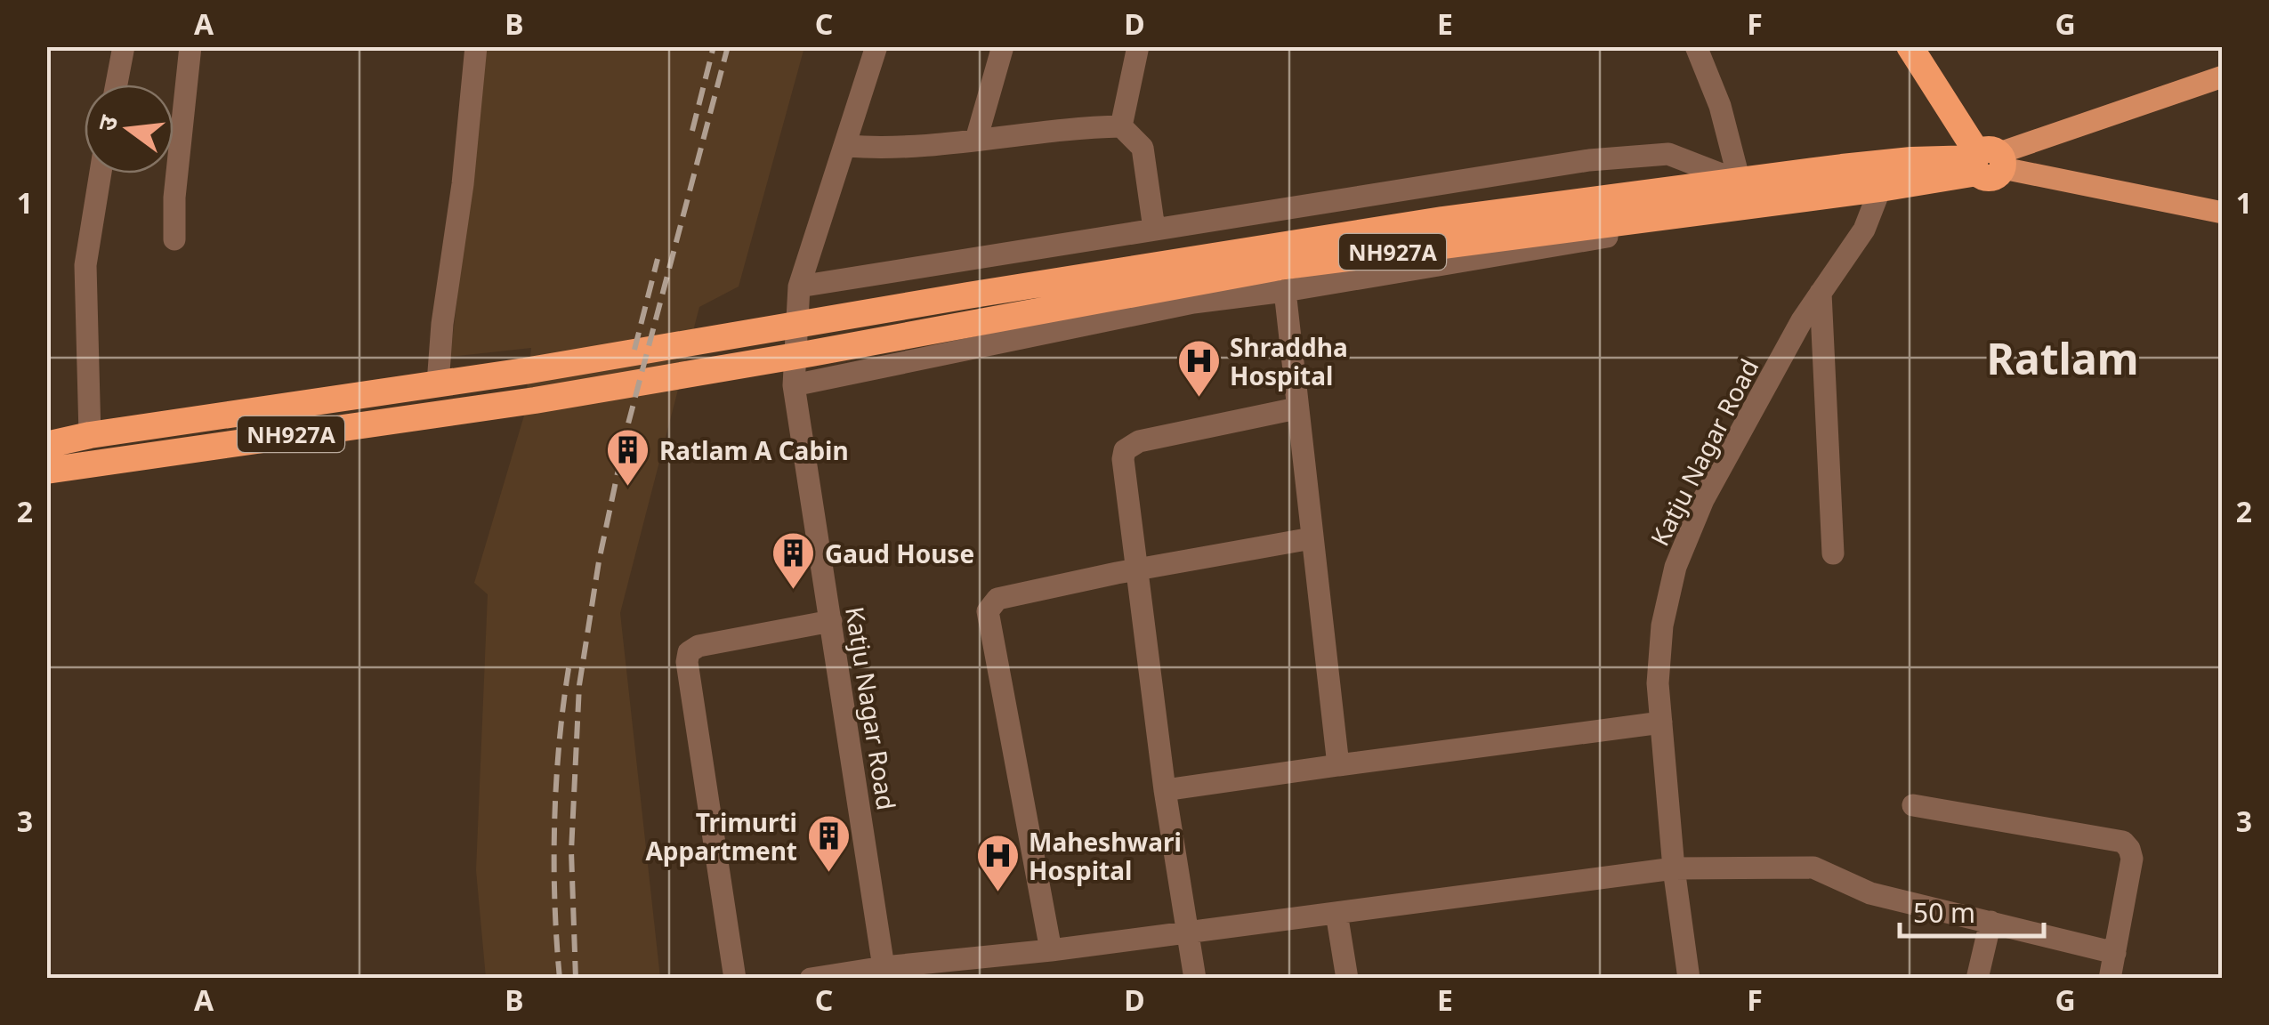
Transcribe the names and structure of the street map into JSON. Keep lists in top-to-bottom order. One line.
{"streets":{"highway":["NH927A"],"street":["Katju Nagar Road"]},"crossings":[["NH927A","Katju Nagar Road"]],"districts":["Ratlam"],"places":{"hospital":["Shraddha Hospital","Maheshwari Hospital"],"building":["Ratlam A Cabin","Gaud House","Trimurti Appartment"]},"scale_bar":"50 m","north":"left","grid":{"columns":["A","B","C","D","E","F","G"],"rows":["1","2","3"]}}
